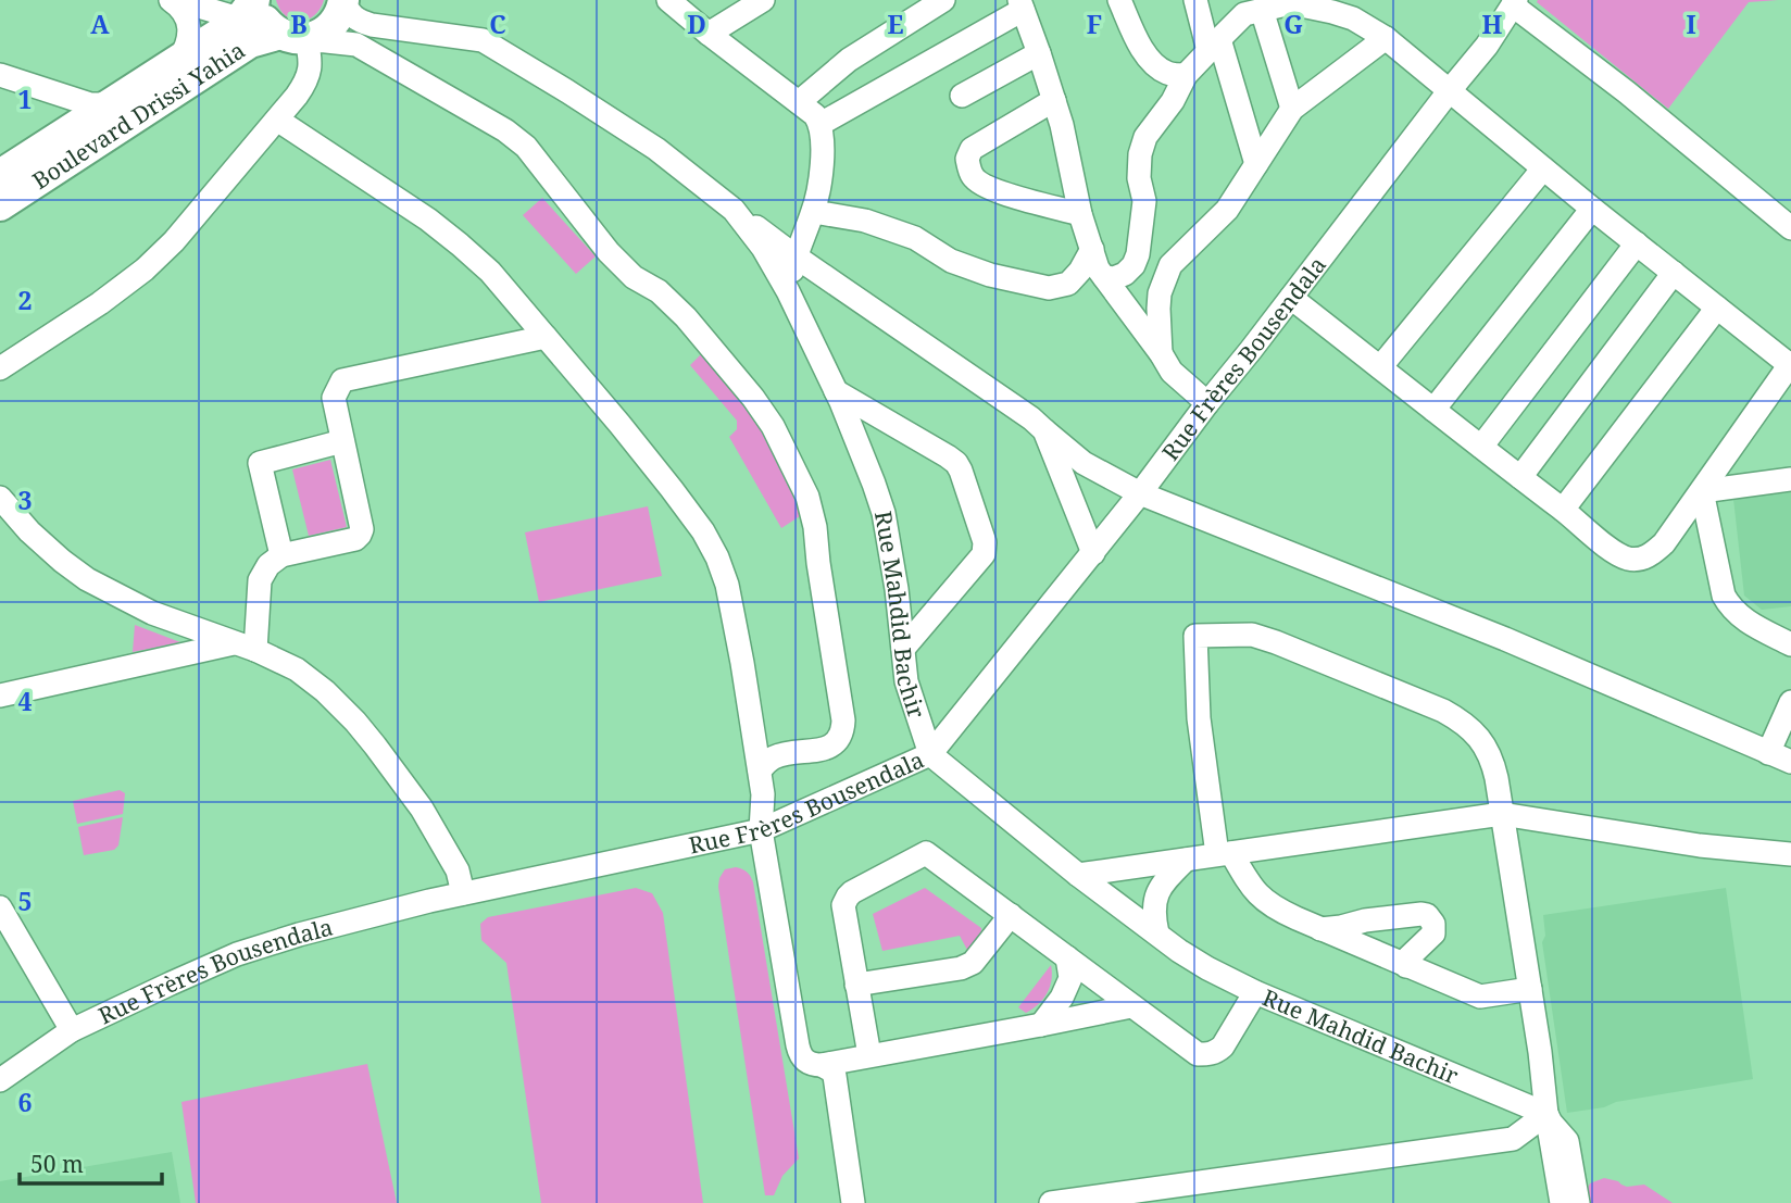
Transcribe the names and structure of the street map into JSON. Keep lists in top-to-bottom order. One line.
{"streets":{"main road":["Boulevard Drissi Yahia"],"street":["Rue Frères Bousendala","Rue Mahdid Bachir"]},"crossings":[["Boulevard Drissi Yahia","Rue Mahdid Bachir"],["Rue Frères Bousendala","Rue Mahdid Bachir"]],"scale_bar":"50 m","grid":{"columns":["A","B","C","D","E","F","G","H","I"],"rows":["1","2","3","4","5","6"]}}
